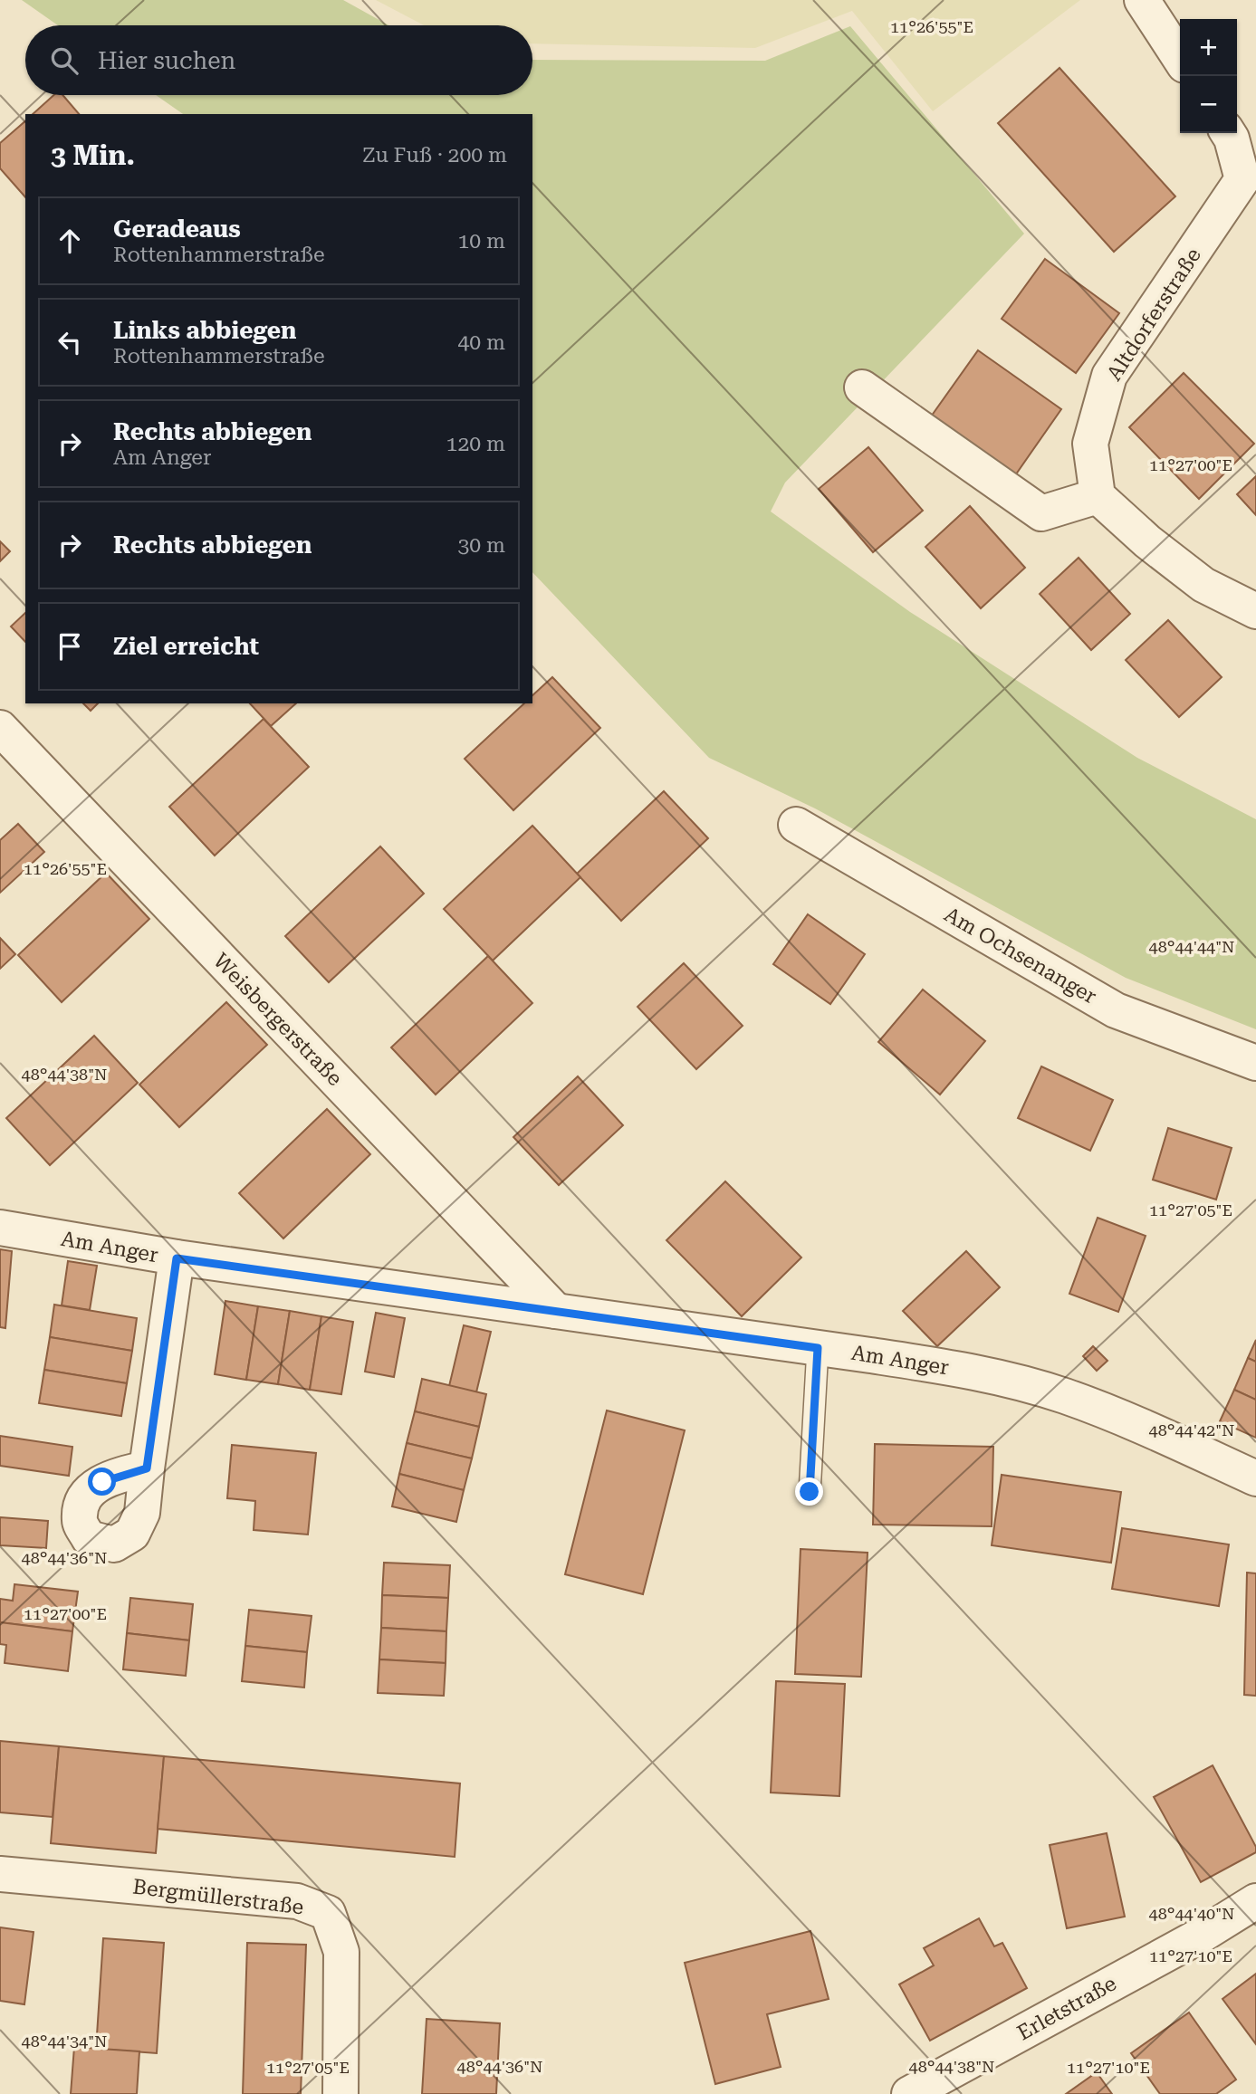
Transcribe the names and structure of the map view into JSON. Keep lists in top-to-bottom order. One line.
{"streets":{"street":["Altdorferstraße","Am Ochsenanger","Weisbergerstraße","Am Anger","Bergmüllerstraße","Erletstraße"]},"crossings":[["Weisbergerstraße","Am Anger"]],"page":{"map_buttons":["+","−"],"search":"Hier suchen","heading":["3 Min.","Zu Fuß · 200 m"],"list":[["Geradeaus","Rottenhammerstraße","10 m"],["Links abbiegen","Rottenhammerstraße","40 m"],["Rechts abbiegen","Am Anger","120 m"],["Rechts abbiegen","30 m"],"Ziel erreicht"]},"coordinates":["11°26'55\"E","11°27'00\"E","48°44'44\"N","48°44'38\"N","11°27'05\"E","48°44'42\"N","48°44'36\"N","48°44'40\"N","11°27'10\"E","48°44'34\"N"]}
